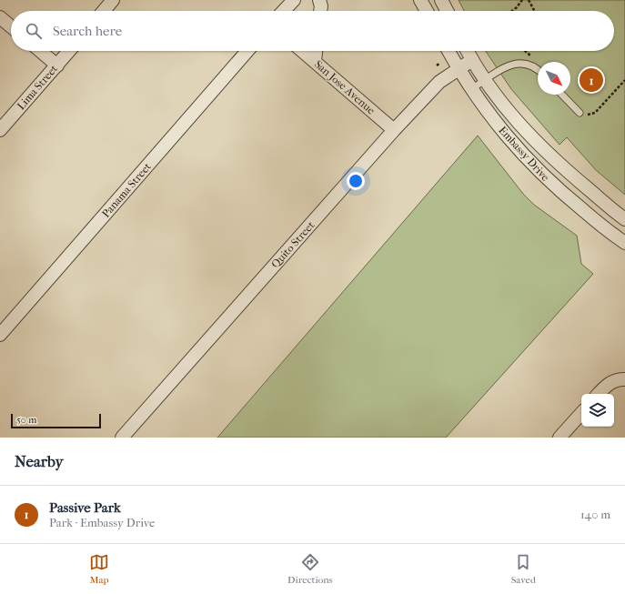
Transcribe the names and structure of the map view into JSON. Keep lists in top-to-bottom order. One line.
{"streets":{"street":["Lima Street","San Jose Avenue","Embassy Drive","Panama Street","Quito Street"]},"crossings":[["San Jose Avenue","Quito Street"],["Embassy Drive","Quito Street"]],"scale_bar":"50 m","north":"bottom right","page":{"search":"Search here","pins":"1","scale":"50 m","heading":"Nearby","list":[{"mark":"1","name":"Passive Park","note":"Park · Embassy Drive","value":"140 m"}],"nav":["Map","Directions","Saved"]}}
